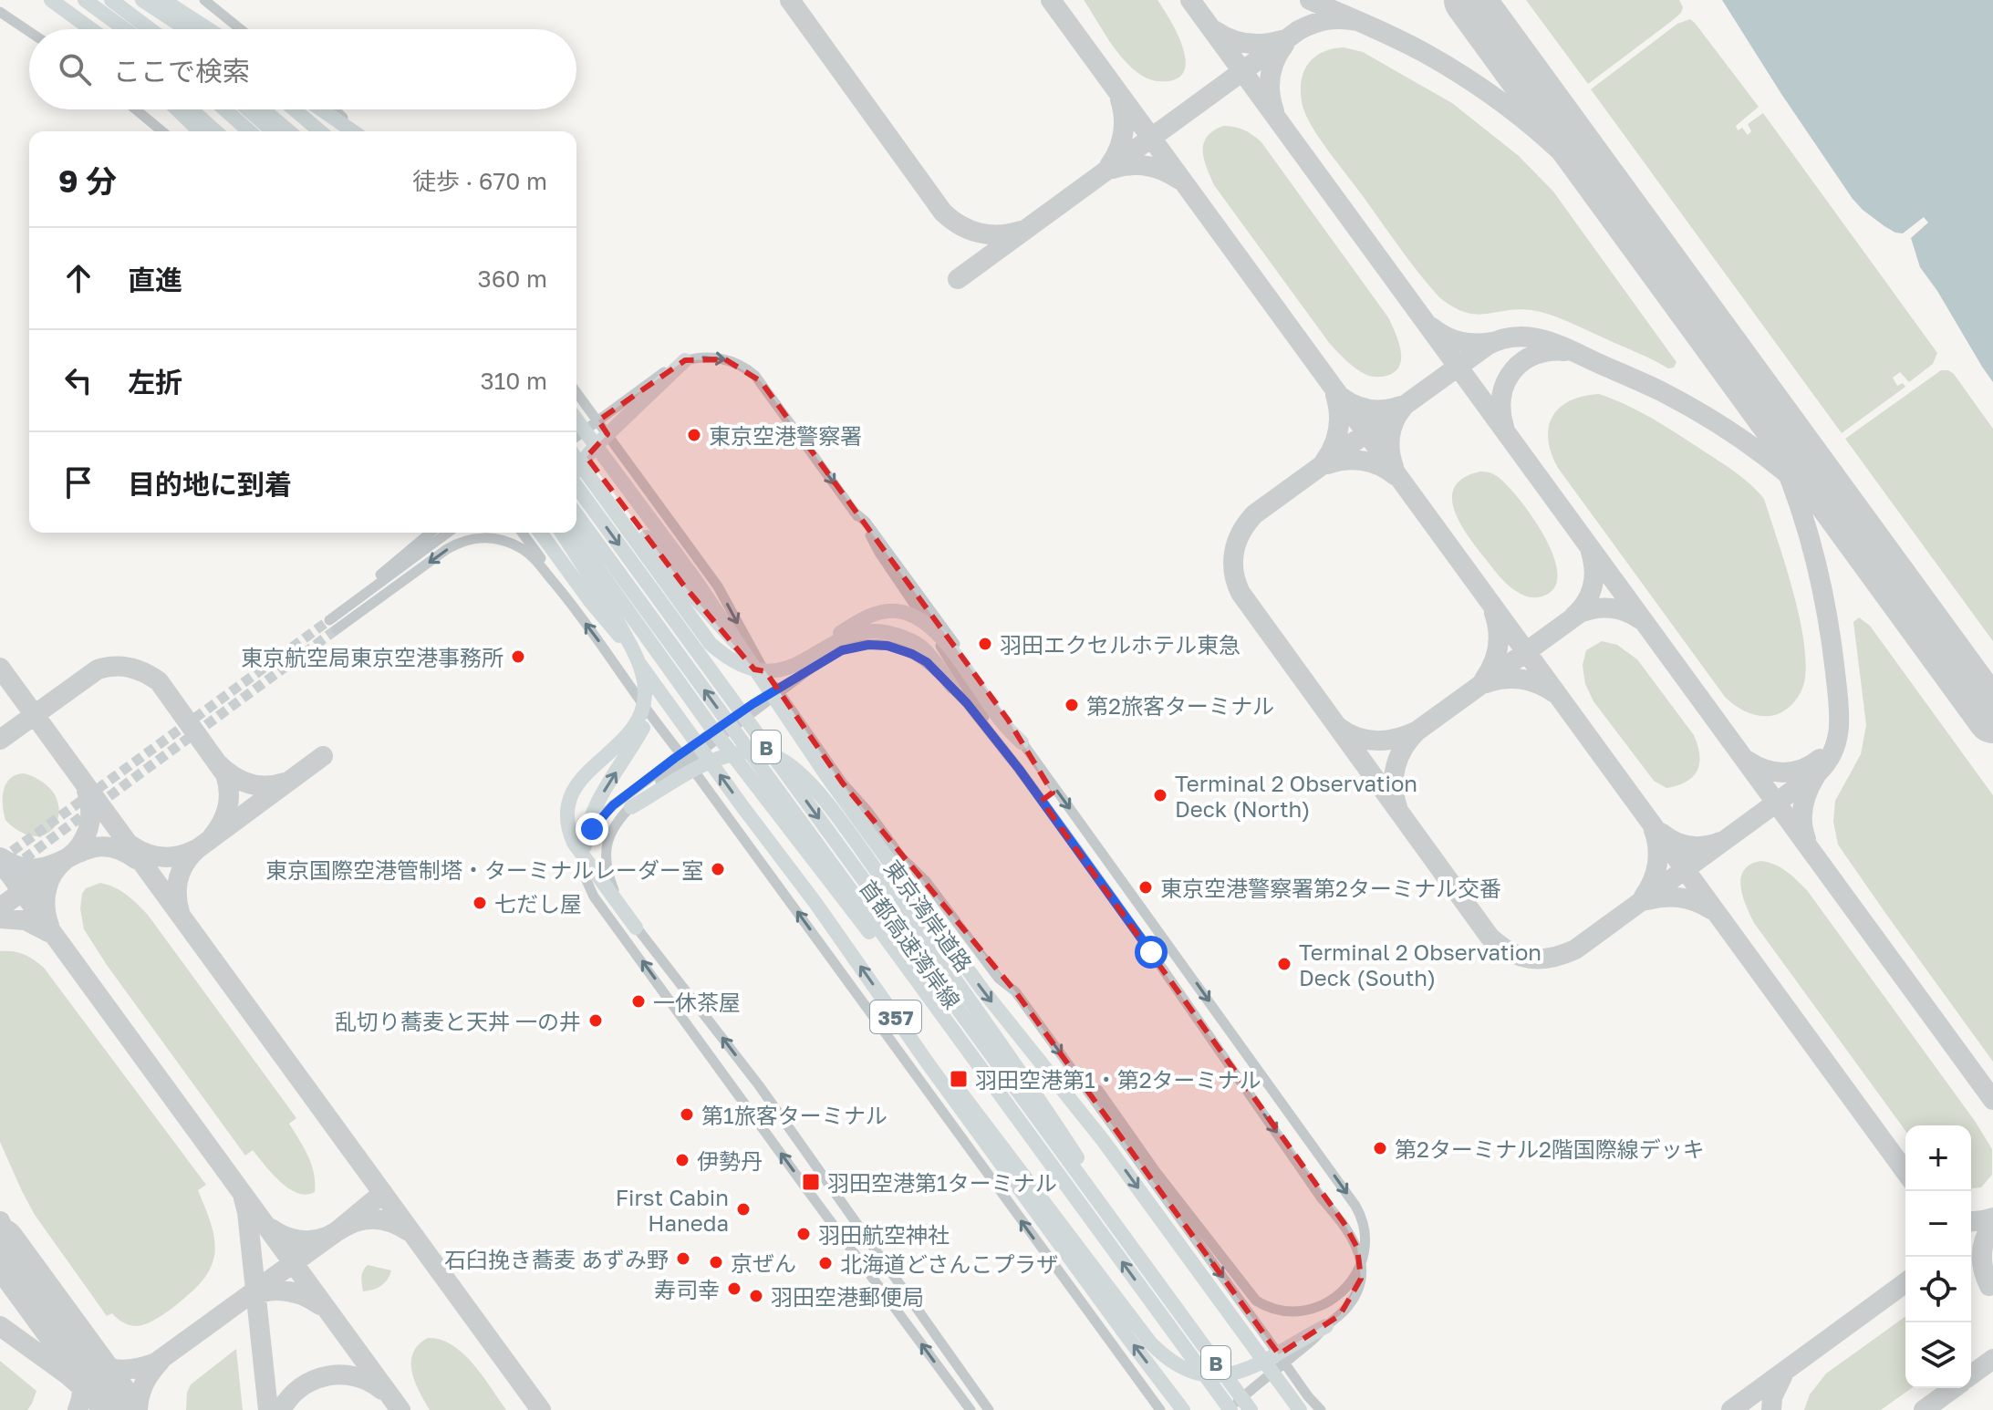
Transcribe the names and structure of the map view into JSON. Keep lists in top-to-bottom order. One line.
{"streets":{"highway":["B","東京湾岸道路","首都高速湾岸線","357"]},"places":{"other":["東京空港警察署","羽田エクセルホテル東急","東京航空局東京空港事務所","第2旅客ターミナル","Terminal 2 Observation Deck (North)","東京国際空港管制塔・ターミナルレーダー室","東京空港警察署第2ターミナル交番","七だし屋","Terminal 2 Observation Deck (South)","一休茶屋","乱切り蕎麦と天丼 一の井","第1旅客ターミナル","第2ターミナル2階国際線デッキ","伊勢丹","First Cabin Haneda","羽田航空神社","石臼挽き蕎麦 あずみ野","京ぜん","北海道どさんこプラザ","寿司幸","羽田空港郵便局"],"transit":["羽田空港第1・第2ターミナル","羽田空港第1ターミナル"]},"page":{"search":"ここで検索","heading":["9 分","徒歩 · 670 m"],"list":[["直進","360 m"],["左折","310 m"],"目的地に到着"],"map_buttons":["+","−"]}}
